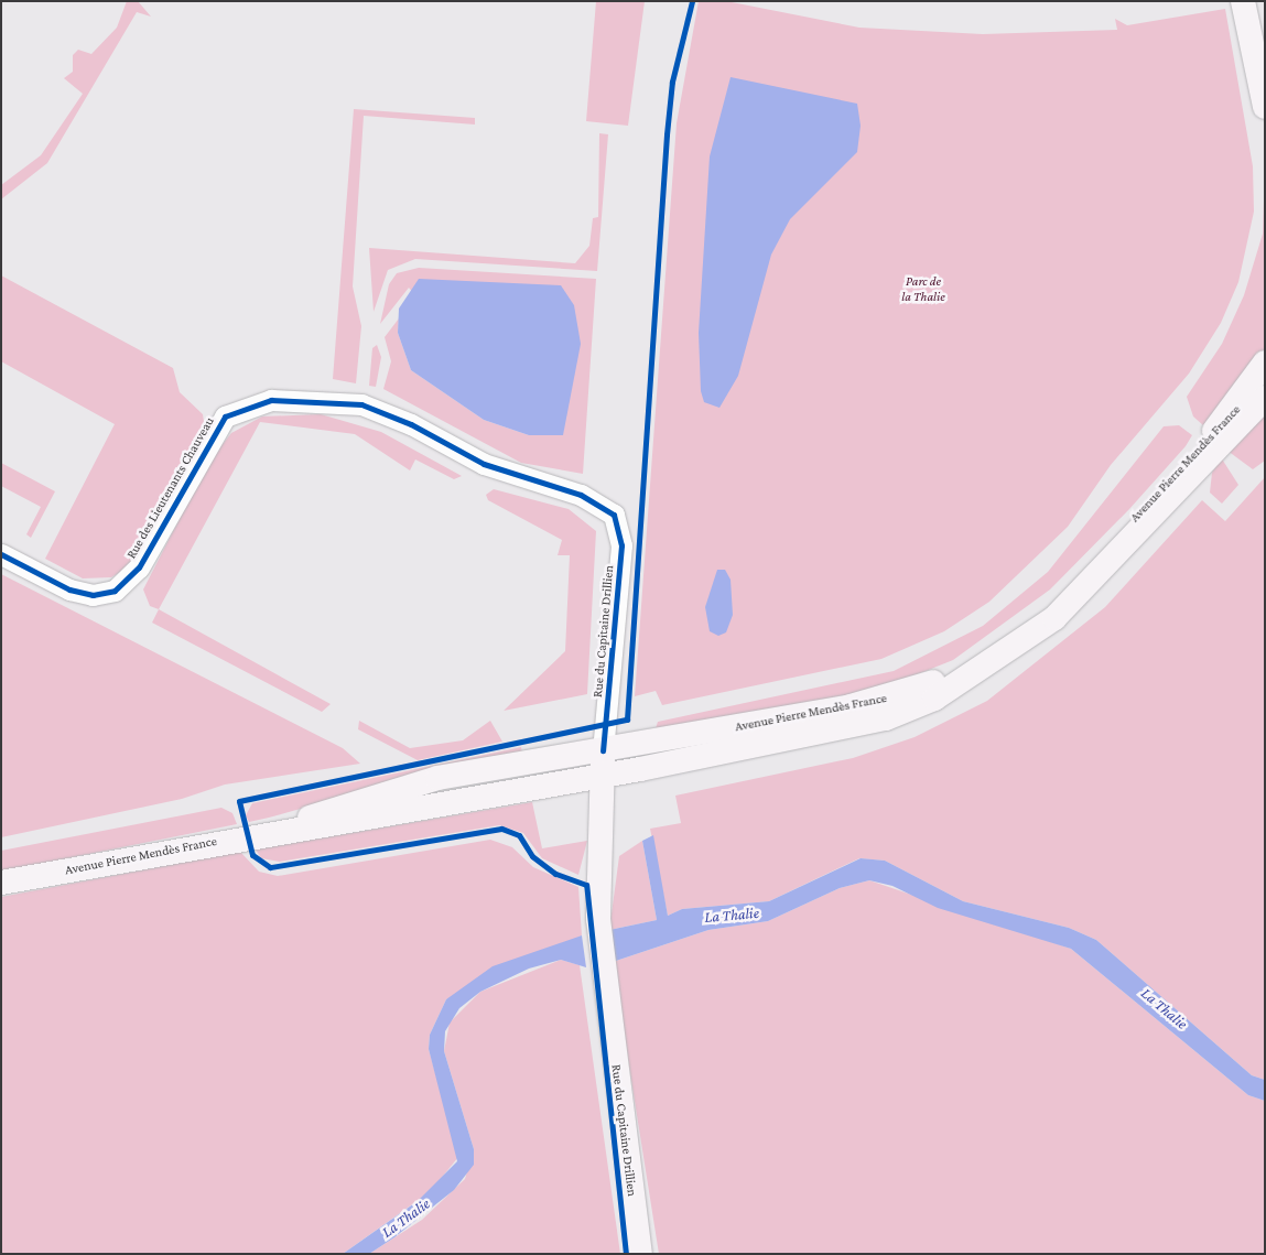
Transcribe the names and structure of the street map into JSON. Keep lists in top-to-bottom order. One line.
{"streets":{"main road":["Avenue Pierre Mendès France","Rue du Capitaine Drillien"],"street":["Rue des Lieutenants Chauveau"]},"crossings":[["Avenue Pierre Mendès France","Rue du Capitaine Drillien"],["Rue des Lieutenants Chauveau","Rue du Capitaine Drillien"]],"water":["La Thalie"],"parks":["Parc de la Thalie"]}
